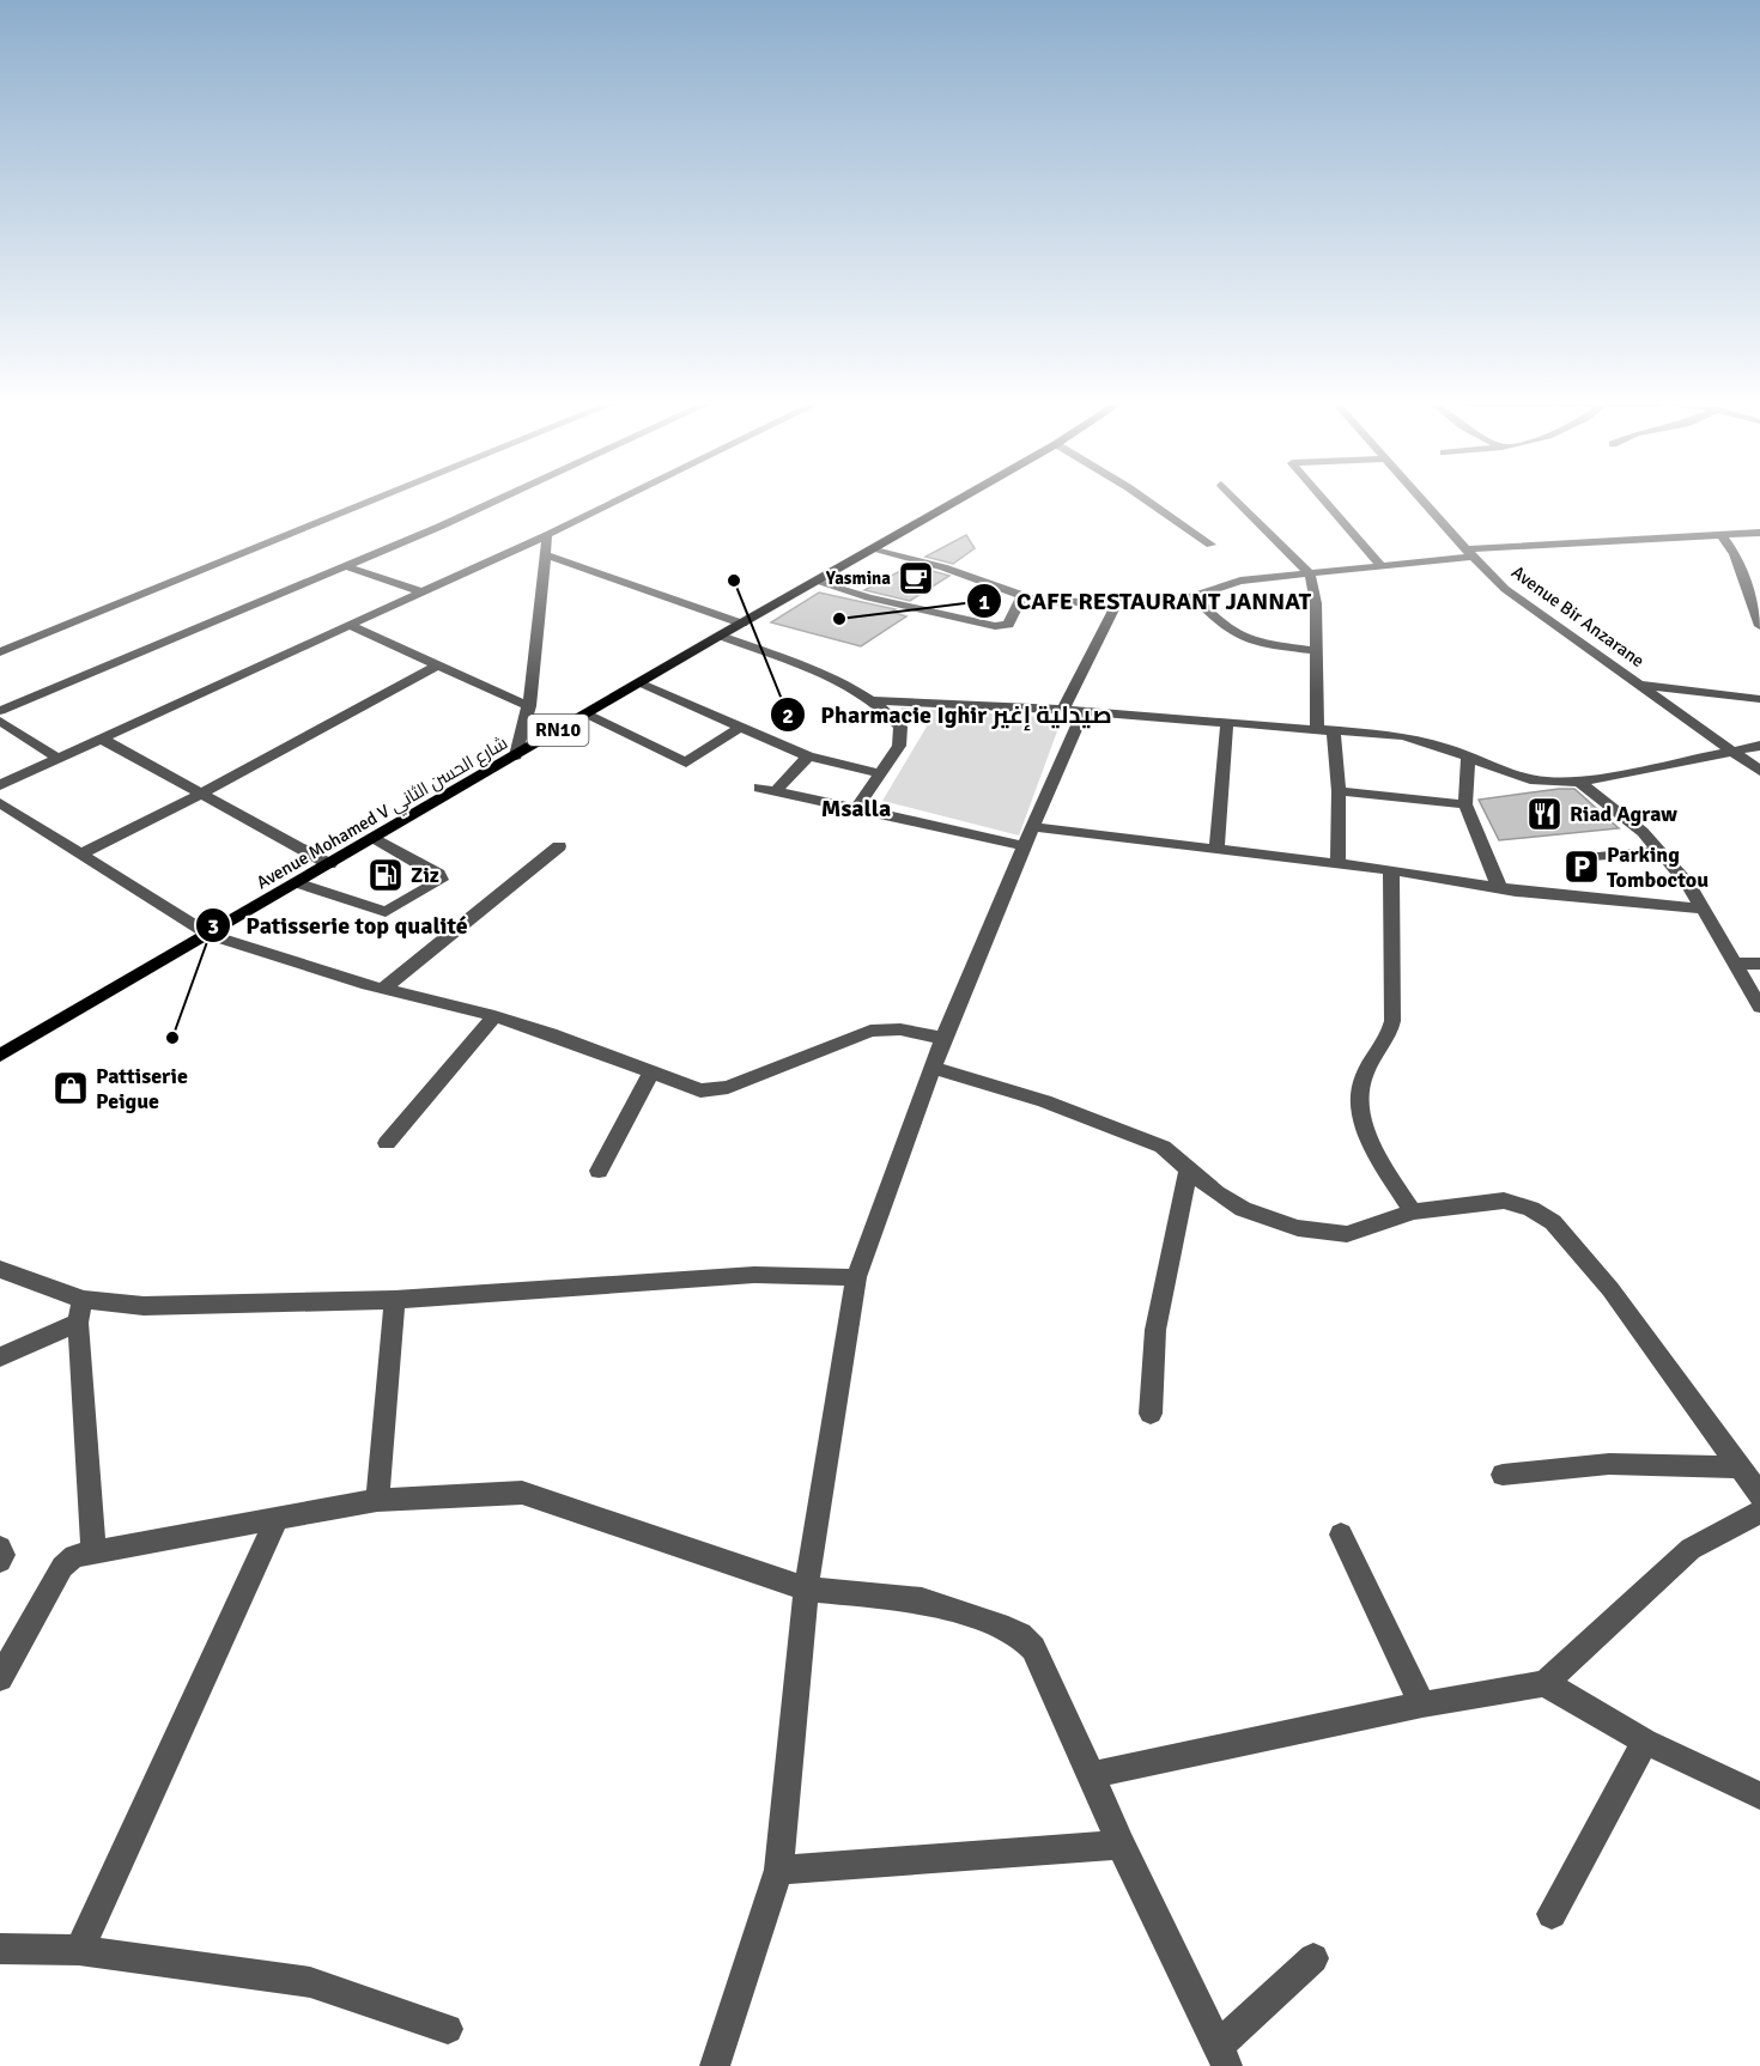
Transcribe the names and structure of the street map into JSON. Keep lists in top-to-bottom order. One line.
{"streets":{"main road":["RN10","Avenue Mohamed V شارع الحسن الثاني"],"street":["Avenue Bir Anzarane"]},"districts":["Msalla"],"places":{"cafe":["Yasmina"],"other":["Pharmacie Ighir صيدلية إغير","CAFE RESTAURANT JANNAT","Patisserie top qualité"],"restaurant":["Riad Agraw"],"parking":["Parking Tomboctou"],"fuel station":["Ziz"],"shop":["Pattiserie Peigue"]}}
